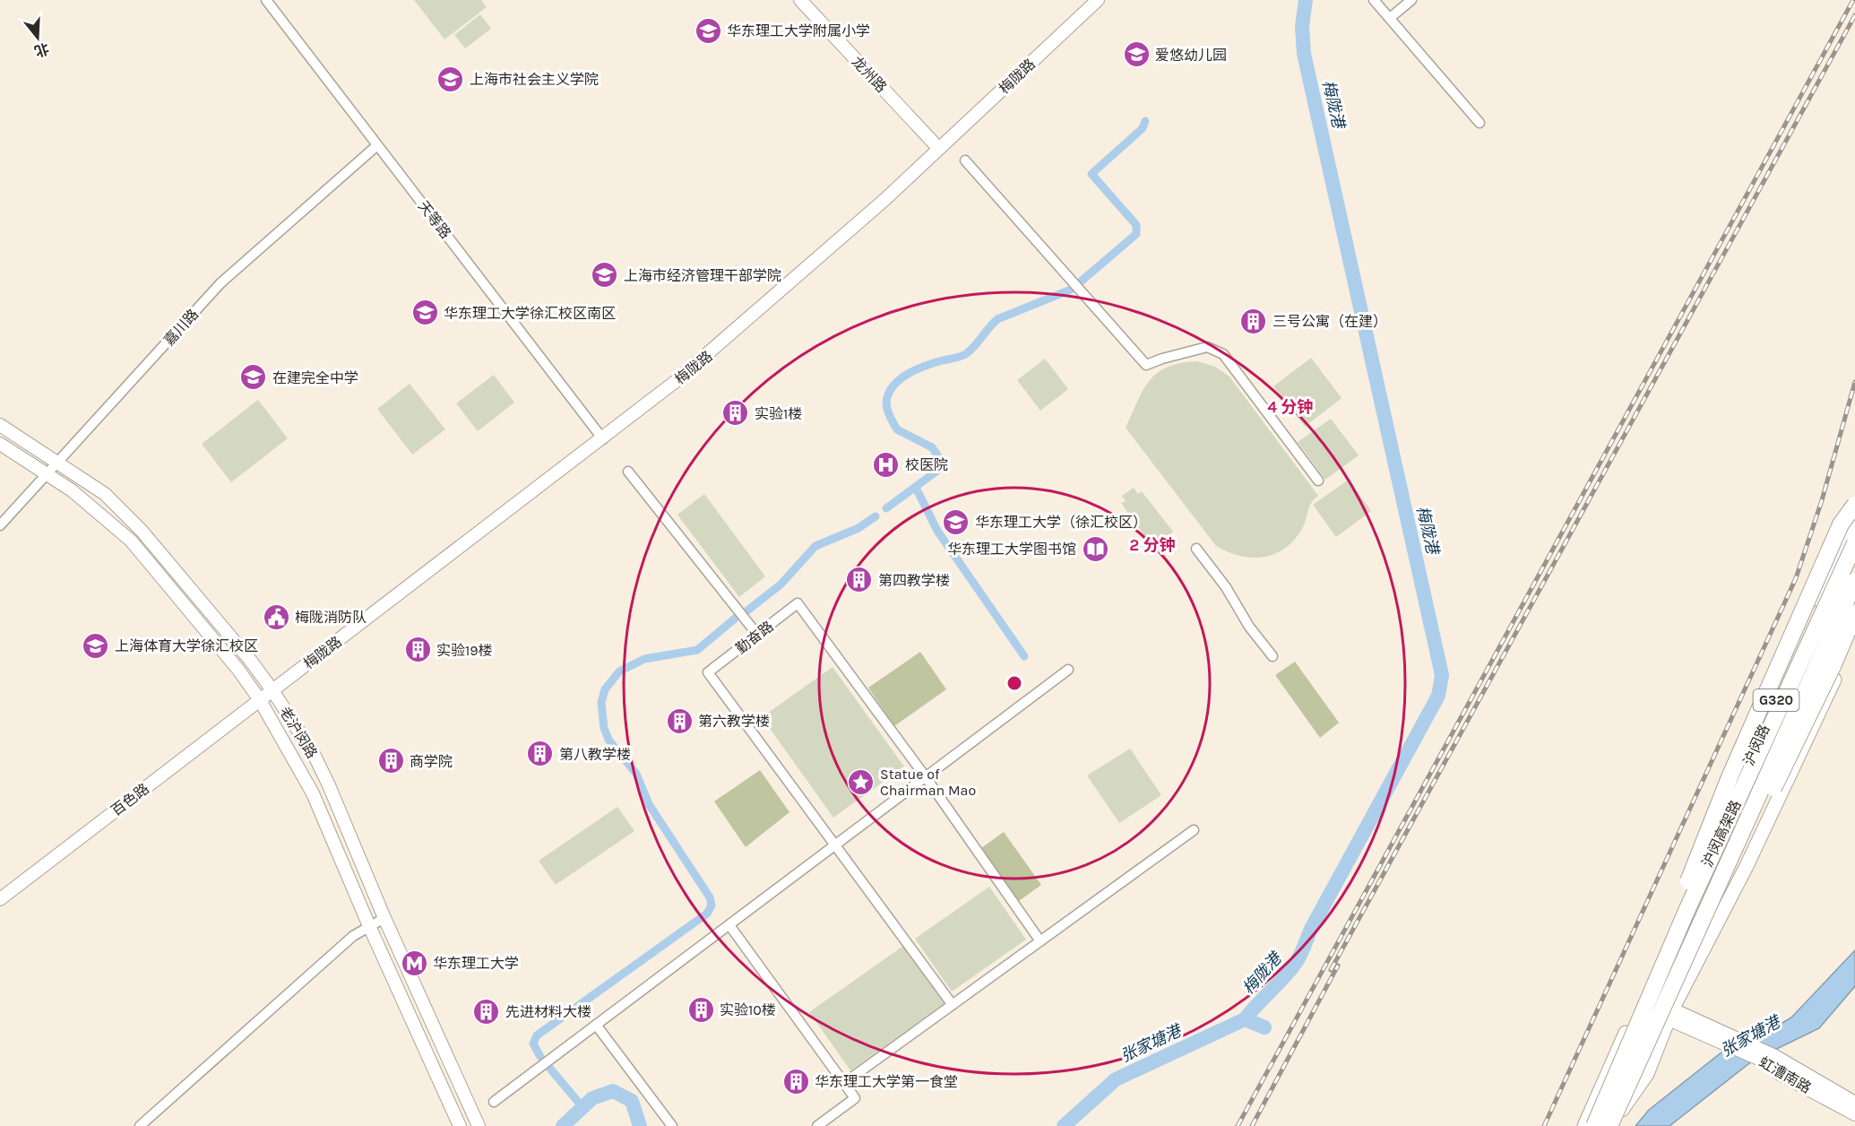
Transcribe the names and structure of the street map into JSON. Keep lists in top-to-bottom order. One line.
{"streets":{"highway":["沪闵高架路"],"main road":["龙州路","梅陇路","G320","老沪闵路","沪闵路","百色路","虹漕南路"],"street":["天等路","嘉川路","勤奋路"]},"crossings":[["龙州路","梅陇路"],["梅陇路","天等路"],["梅陇路","老沪闵路"],["梅陇路","百色路"],["天等路","嘉川路"],["嘉川路","老沪闵路"],["老沪闵路","百色路"],["沪闵路","沪闵高架路"],["沪闵路","虹漕南路"]],"water":["梅陇港","张家塘港"],"places":{"school or university":["华东理工大学附属小学","爱悠幼儿园","上海市社会主义学院","上海市经济管理干部学院","华东理工大学徐汇校区南区","在建完全中学","华东理工大学（徐汇校区）","上海体育大学徐汇校区"],"building":["三号公寓（在建）","实验1楼","第四教学楼","实验19楼","第六教学楼","第八教学楼","商学院","实验10楼","先进材料大楼","华东理工大学第一食堂"],"hospital":["校医院"],"library":["华东理工大学图书馆"],"public building":["梅陇消防队"],"place":["Statue of Chairman Mao"],"metro station":["华东理工大学"]},"north":"bottom","rings":["4 分钟","2 分钟"]}
